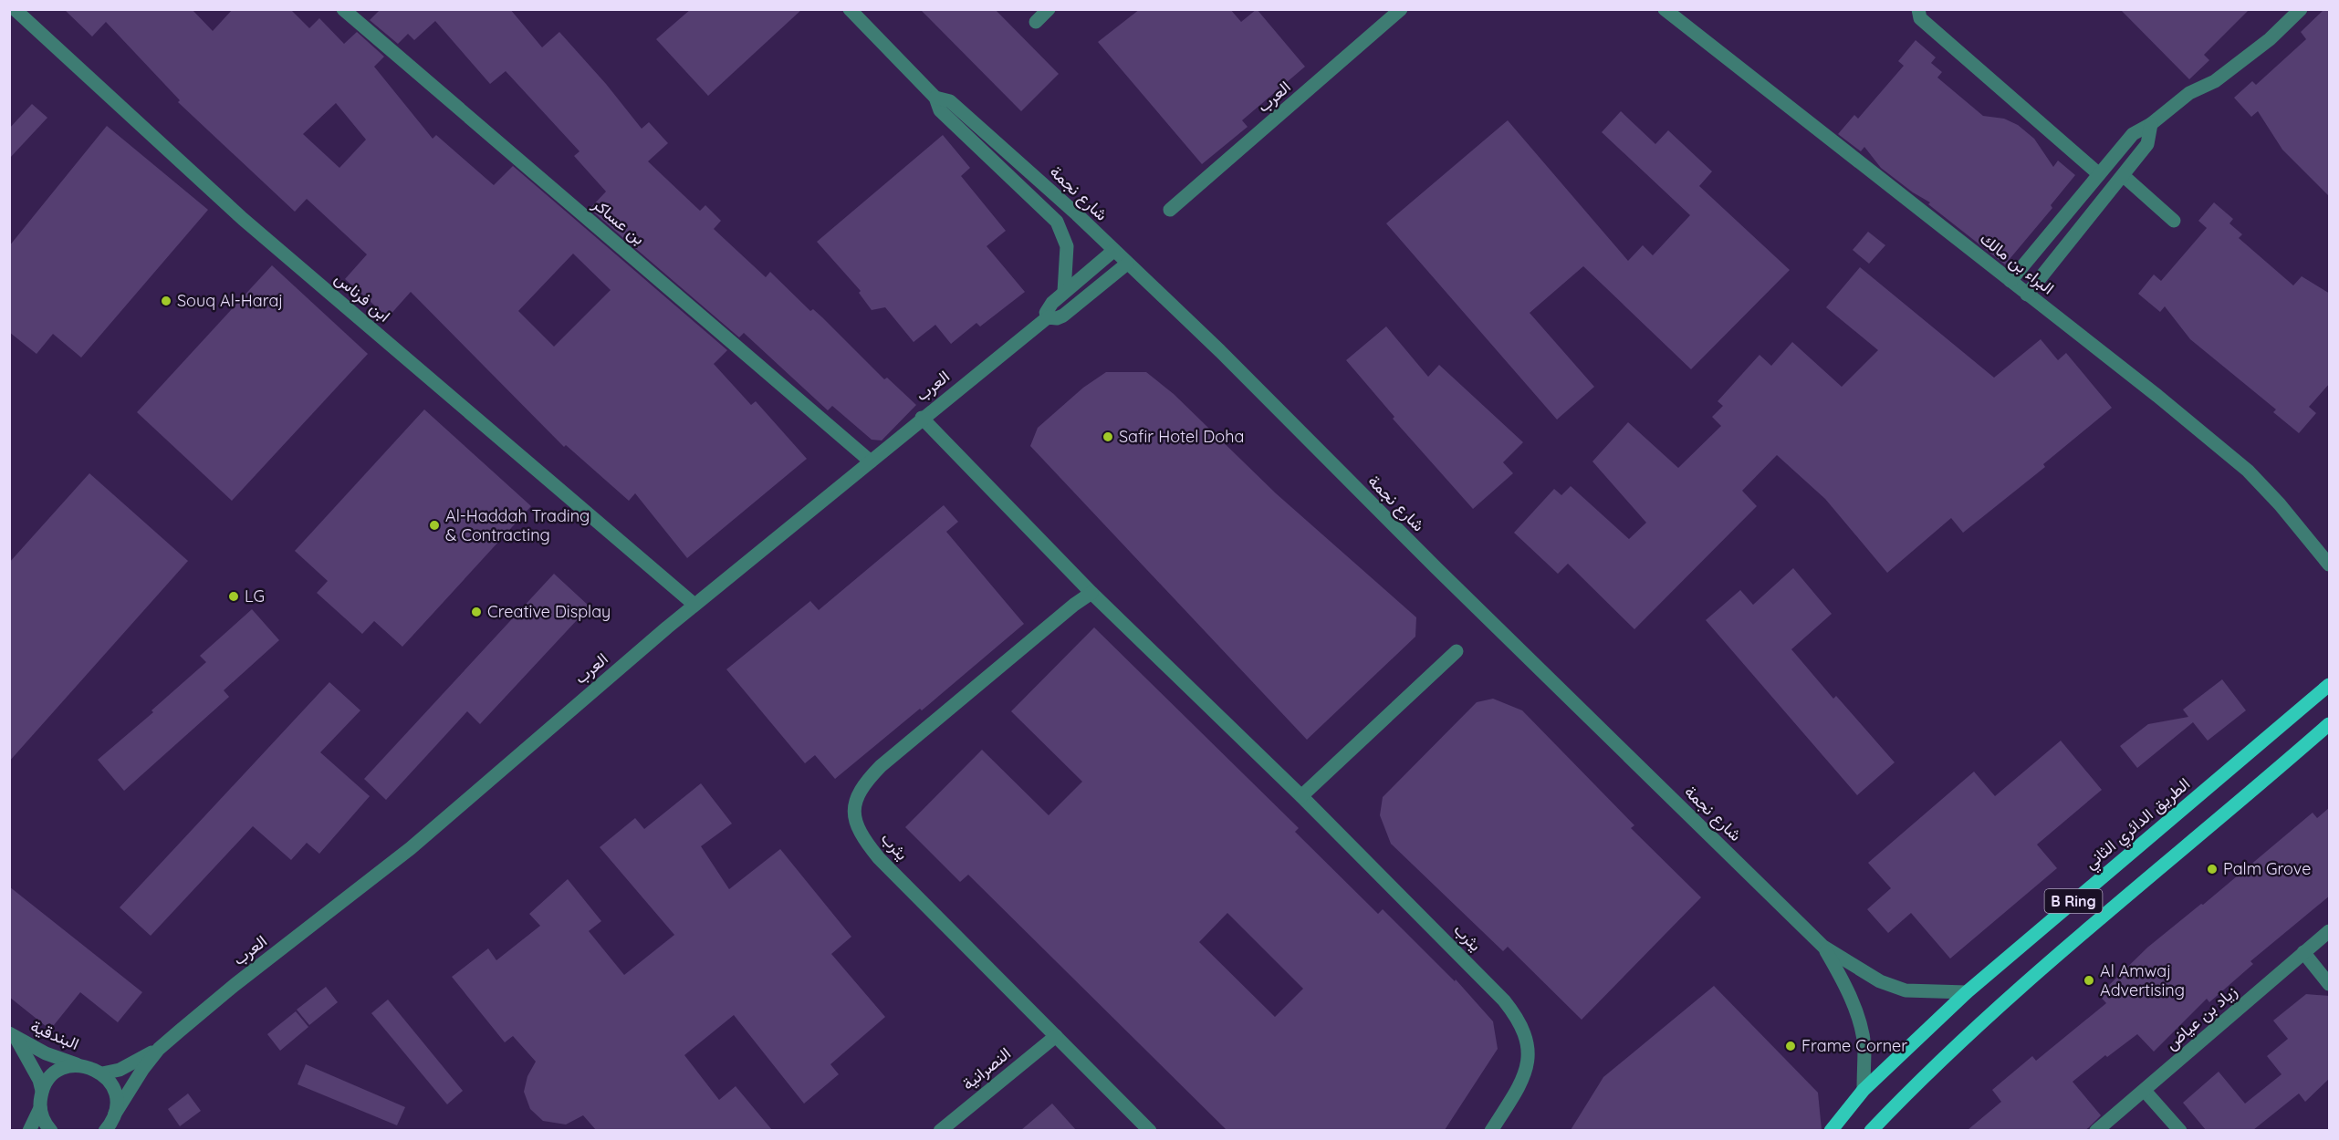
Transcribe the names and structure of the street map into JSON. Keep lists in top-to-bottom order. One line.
{"streets":{"main road":["الطريق الدائري الثاني","B Ring"],"street":["العرب","شارع نجمة","بن عساكر","البراء بن مالك","ابن فرناس","يثرب","زياد بن عياض","البندقية","النصرانية"]},"crossings":[["العرب","شارع نجمة"],["العرب","بن عساكر"],["العرب","ابن فرناس"],["العرب","يثرب"],["العرب","البندقية"],["شارع نجمة","الطريق الدائري الثاني"],["يثرب","النصرانية"]],"places":["Souq Al-Haraj","Safir Hotel Doha","Al-Haddah Trading & Contracting","LG","Creative Display","Palm Grove","Al Amwaj Advertising","Frame Corner"]}
